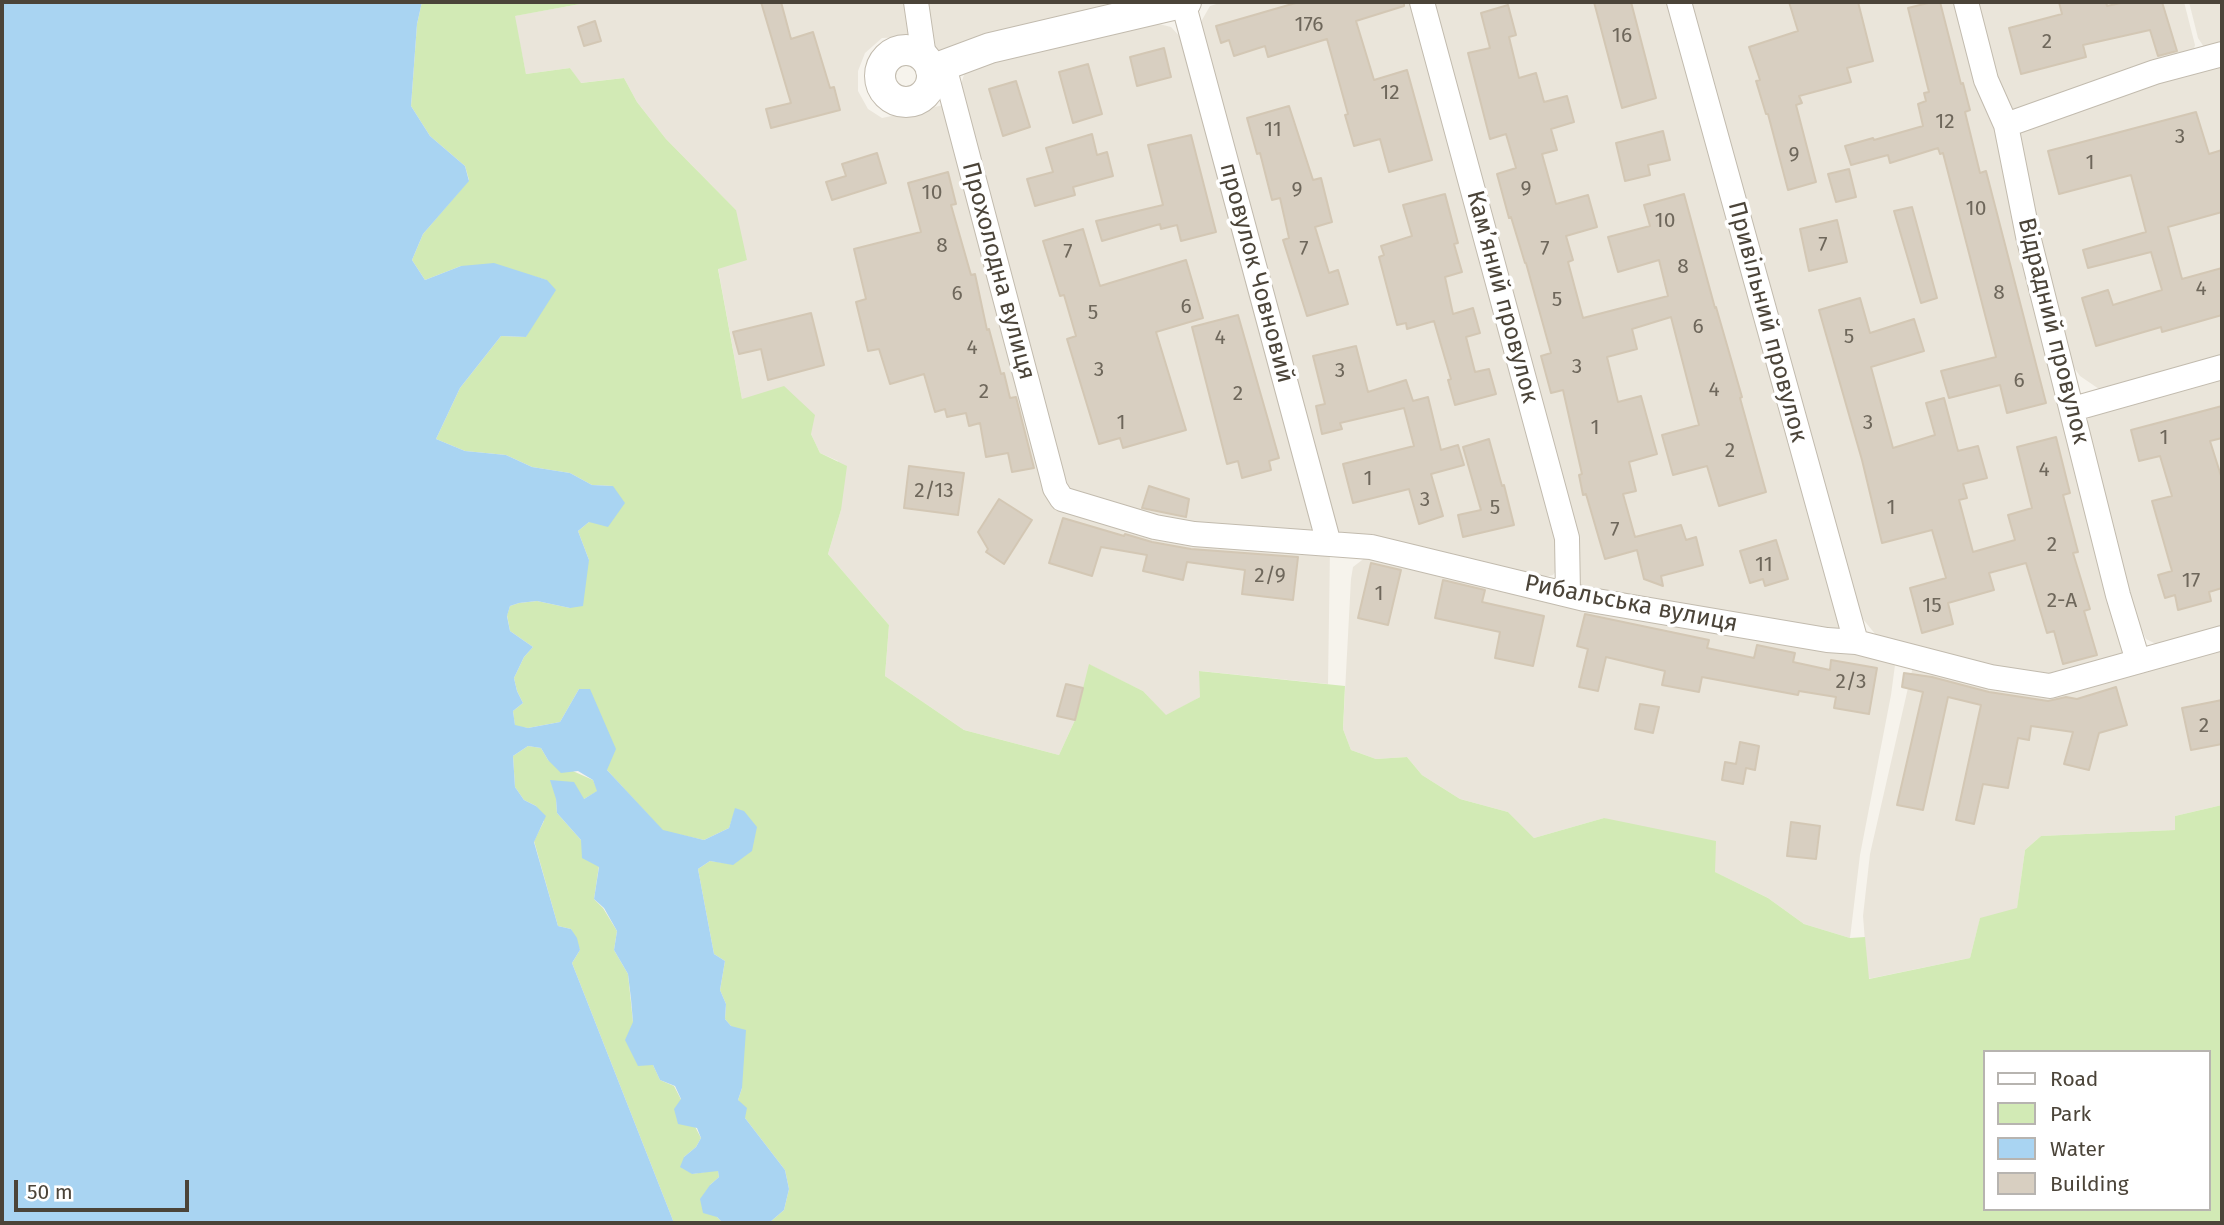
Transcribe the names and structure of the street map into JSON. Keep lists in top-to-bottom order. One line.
{"streets":{"street":["Прохолодна вулиця","провулок Човновий","Камʼяний провулок","Привільний провулок","Відрадний провулок","Рибальська вулиця"]},"crossings":[["Прохолодна вулиця","Рибальська вулиця"],["провулок Човновий","Рибальська вулиця"],["Камʼяний провулок","Рибальська вулиця"],["Привільний провулок","Рибальська вулиця"],["Відрадний провулок","Рибальська вулиця"]],"house_numbers":["176","16","2","12","12","11","3","9","1","9","9","10","10","10","7","8","7","7","7","8","4","8","6","5","6","5","6","5","4","4","3","3","3","6","4","2","2","1","3","1","1","2","4","1","2/13","3","5","1","7","2","11","2/9","17","1","2-А","15","2/3","2"],"legend":["Road","Park","Water","Building"],"scale_bar":"50 m"}
